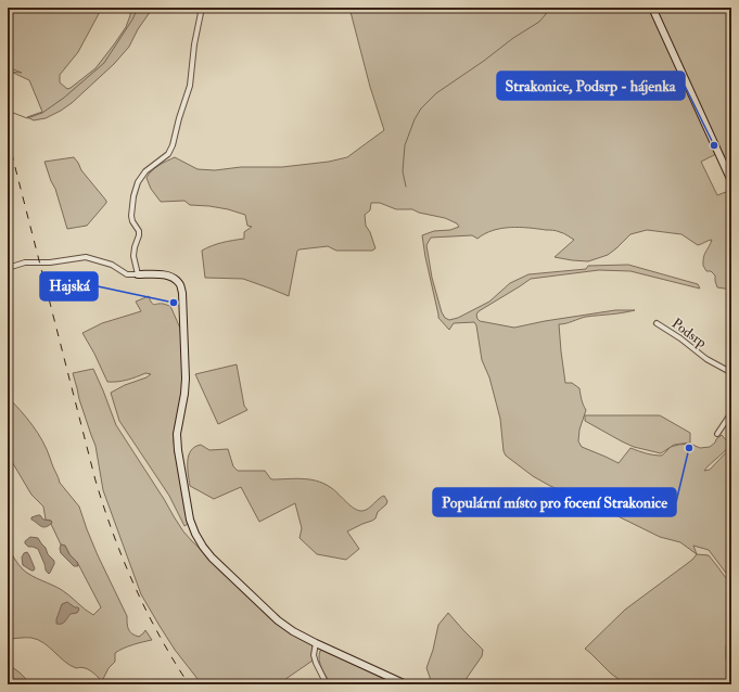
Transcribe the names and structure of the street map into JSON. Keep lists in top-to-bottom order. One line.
{"streets":{"street":["Podsrp"]},"places":["Strakonice, Podsrp - hájenka","Hajská","Populární místo pro focení Strakonice"]}
